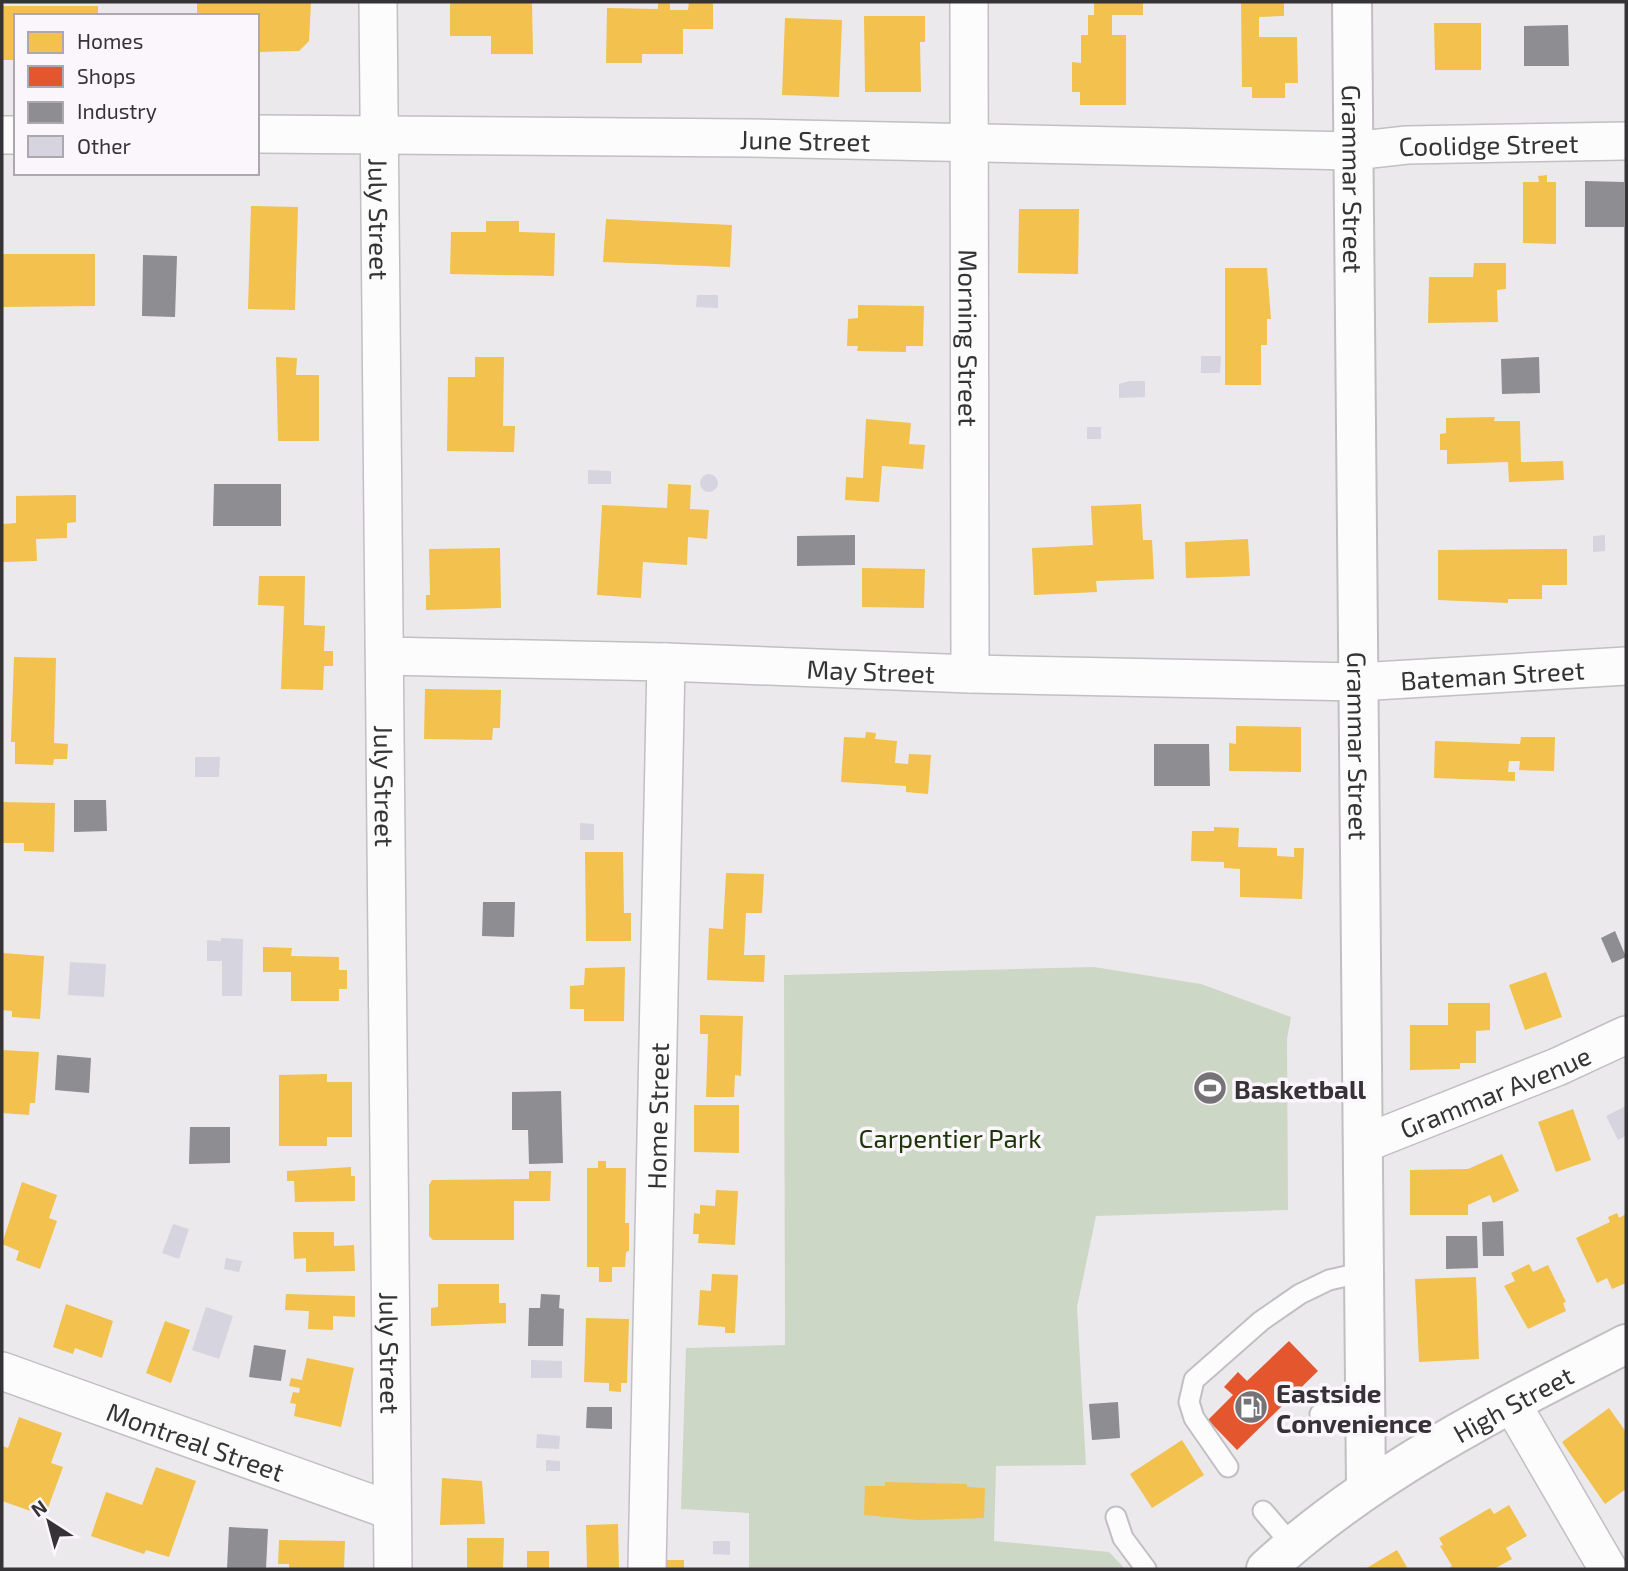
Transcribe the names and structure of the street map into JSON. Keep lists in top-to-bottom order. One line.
{"streets":{"street":["June Street","Coolidge Street","Grammar Street","July Street","Morning Street","May Street","Bateman Street","Grammar Avenue","Home Street","High Street","Montreal Street"]},"crossings":[["June Street","Coolidge Street"],["June Street","Grammar Street"],["June Street","July Street"],["June Street","Morning Street"],["Coolidge Street","Grammar Street"],["Grammar Street","May Street"],["Grammar Street","Bateman Street"],["Grammar Street","Grammar Avenue"],["Grammar Street","High Street"],["July Street","May Street"],["July Street","Montreal Street"],["Morning Street","May Street"],["May Street","Bateman Street"],["May Street","Home Street"]],"parks":["Carpentier Park"],"places":{"sports":["Basketball"],"fuel station":["Eastside Convenience"]},"legend":["Homes","Shops","Industry","Other"],"north":"top left"}
